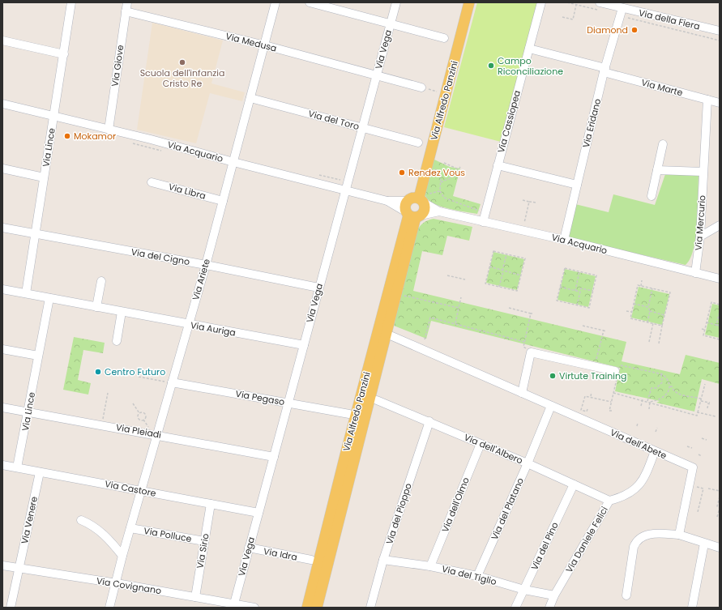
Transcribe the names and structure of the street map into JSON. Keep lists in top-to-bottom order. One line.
{"streets":{"main road":["Via Alfredo Panzini"],"street":["Via della Fiera","Via Medusa","Via Vega","Via Giove","Via Marte","Via del Toro","Via Cassiopea","Via Eridano","Via Lince","Via Acquario","Via Libra","Via Mercurio","Via del Cigno","Via Ariete","Via Auriga","Via Pegaso","Via Pleiadi","Via dell'Abete","Via dell'Albero","Via Castore","Via dell'Olmo","Via del Platano","Via del Pioppo","Via Venere","Via Polluce","Via Daniele Felici","Via del Pino","Via Sirio","Via Idra","Via del Tiglio","Via Covignano"]},"crossings":[["Via della Fiera","Via Eridano"],["Via Medusa","Via Vega"],["Via Medusa","Via Giove"],["Via Medusa","Via Ariete"],["Via Vega","Via del Toro"],["Via Vega","Via Acquario"],["Via Vega","Via del Cigno"],["Via Vega","Via Auriga"],["Via Vega","Via Pegaso"],["Via Vega","Via Pleiadi"],["Via Vega","Via Castore"],["Via Vega","Via Idra"],["Via Vega","Via Covignano"],["Via Giove","Via Acquario"],["Via Marte","Via Cassiopea"],["Via Marte","Via Eridano"],["Via Marte","Via Mercurio"],["Via Alfredo Panzini","Via Acquario"],["Via Alfredo Panzini","Via dell'Abete"],["Via del Toro","Via Ariete"],["Via Cassiopea","Via Eridano"],["Via Cassiopea","Via Acquario"],["Via Eridano","Via Acquario"],["Via Lince","Via Acquario"],["Via Lince","Via del Cigno"],["Via Lince","Via Auriga"],["Via Lince","Via Pleiadi"],["Via Lince","Via Castore"],["Via Acquario","Via Mercurio"],["Via Acquario","Via Ariete"],["Via Libra","Via Ariete"],["Via del Cigno","Via Ariete"],["Via Ariete","Via Auriga"],["Via Ariete","Via Pegaso"],["Via Ariete","Via Pleiadi"],["Via Ariete","Via Castore"],["Via Ariete","Via Polluce"],["Via Ariete","Via Covignano"],["Via dell'Abete","Via del Platano"],["Via dell'Abete","Via Daniele Felici"],["Via dell'Albero","Via dell'Olmo"],["Via dell'Albero","Via del Platano"],["Via dell'Albero","Via del Pioppo"],["Via dell'Albero","Via Daniele Felici"],["Via dell'Albero","Via del Pino"],["Via Castore","Via Venere"],["Via Castore","Via Sirio"],["Via dell'Olmo","Via del Tiglio"],["Via del Platano","Via del Tiglio"],["Via del Pioppo","Via del Tiglio"],["Via Venere","Via Covignano"],["Via Polluce","Via Sirio"],["Via Daniele Felici","Via del Tiglio"],["Via del Pino","Via del Tiglio"],["Via Sirio","Via Covignano"]],"places":["Diamond","Scuola dell'infanzia Cristo Re","Campo Riconciliazione","Mokamor","Rendez Vous","Centro Futuro","Virtute Training"]}
